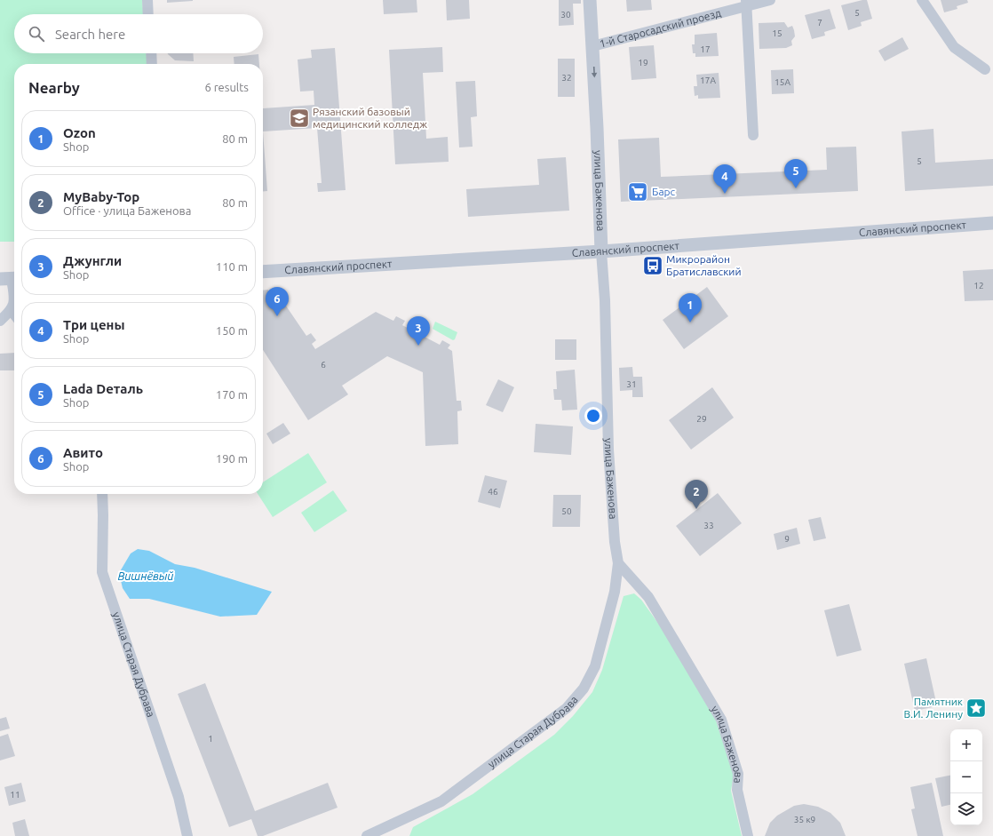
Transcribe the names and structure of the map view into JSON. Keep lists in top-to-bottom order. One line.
{"streets":{"street":["1-й Старосадский проезд","улица Баженова","Славянский проспект","улица Старая Дубрава"]},"crossings":[["1-й Старосадский проезд","улица Баженова"],["улица Баженова","Славянский проспект"],["улица Баженова","улица Старая Дубрава"]],"water":["Вишнёвый"],"places":{"school or university":["Рязанский базовый медицинский колледж"],"supermarket":["Барс"],"bus stop":["Микрорайон Братиславский"],"place":["Памятник В.И. Ленину"]},"house_numbers":["5","30","7","15","17","19","32","17А","15А","5","12","6","31","29","46","50","33","9","1","11","35 к9"],"page":{"search":"Search here","heading":["Nearby","6 results"],"list":[{"mark":"1","name":"Ozon","note":"Shop","value":"80 m"},{"mark":"2","name":"MyBaby-Top","note":"Office · улица Баженова","value":"80 m"},{"mark":"3","name":"Джунгли","note":"Shop","value":"110 m"},{"mark":"4","name":"Три цены","note":"Shop","value":"150 m"},{"mark":"5","name":"Lada Dеталь","note":"Shop","value":"170 m"},{"mark":"6","name":"Авито","note":"Shop","value":"190 m"}],"pins":["5","4","6","1","3","2"],"map_buttons":["+","−"]}}
